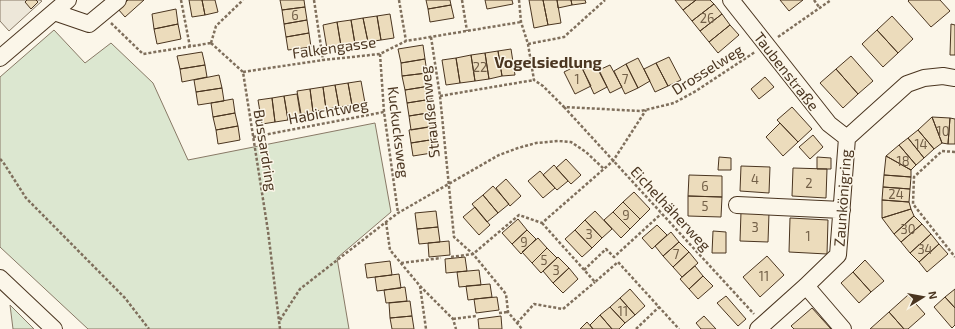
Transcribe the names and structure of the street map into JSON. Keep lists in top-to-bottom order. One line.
{"streets":{"street":["Taubenstraße","Zaunkönigring"],"path":["Falkengasse","Drosselweg","Habichtweg","Straußenweg","Kuckucksweg","Bussardring","Eichelhäherweg"]},"crossings":[["Falkengasse","Straußenweg"],["Falkengasse","Kuckucksweg"],["Falkengasse","Bussardring"],["Drosselweg","Taubenstraße"],["Drosselweg","Eichelhäherweg"],["Taubenstraße","Zaunkönigring"],["Habichtweg","Kuckucksweg"],["Habichtweg","Bussardring"],["Zaunkönigring","Eichelhäherweg"]],"districts":["Vogelsiedlung"],"house_numbers":["6","26","22","1","7","10","14","18","4","2","6","24","5","9","3","30","3","1","9","34","7","5","3","11","11"],"north":"right"}
